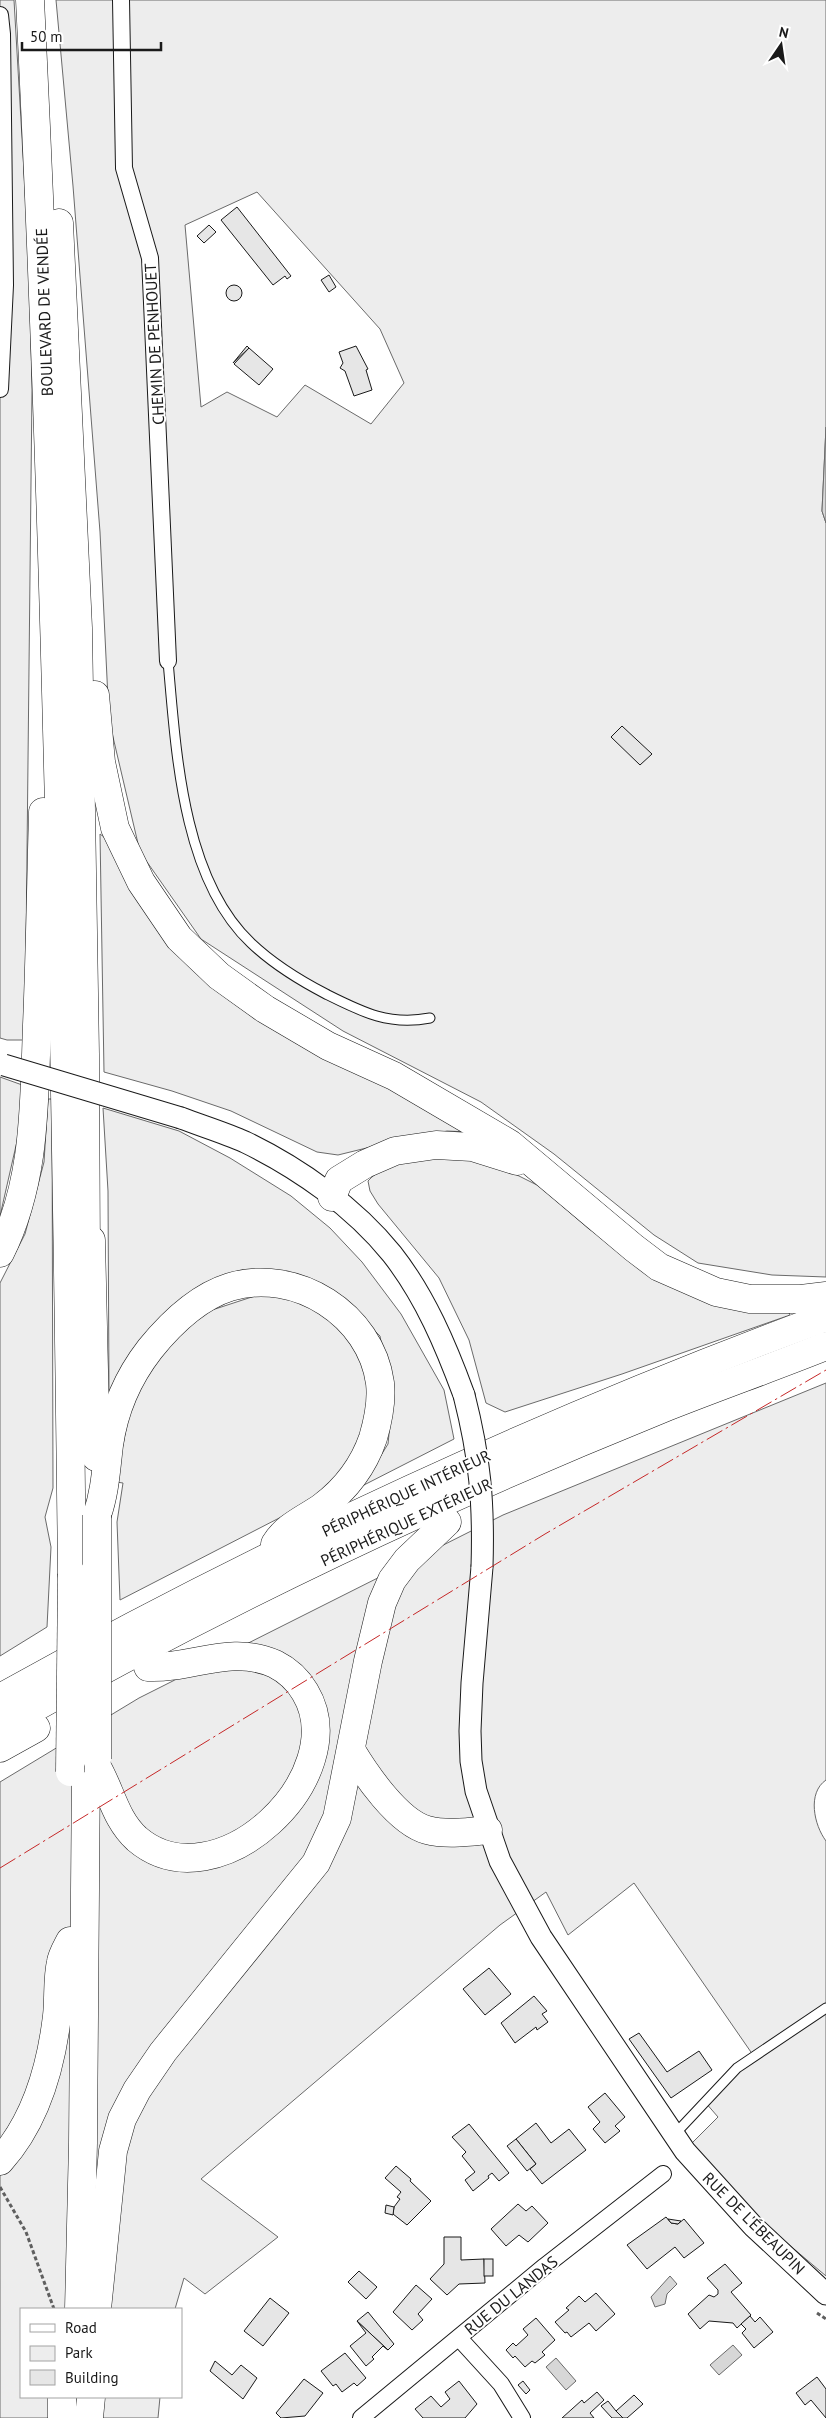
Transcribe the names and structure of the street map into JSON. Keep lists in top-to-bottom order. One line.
{"streets":{"highway":["BOULEVARD DE VENDÉE","PÉRIPHÉRIQUE INTÉRIEUR","PÉRIPHÉRIQUE EXTÉRIEUR"],"street":["CHEMIN DE PENHOUET","RUE DE L'ÉBEAUPIN","RUE DU LANDAS"]},"legend":["Road","Park","Building"],"scale_bar":"50 m","north":"top"}
